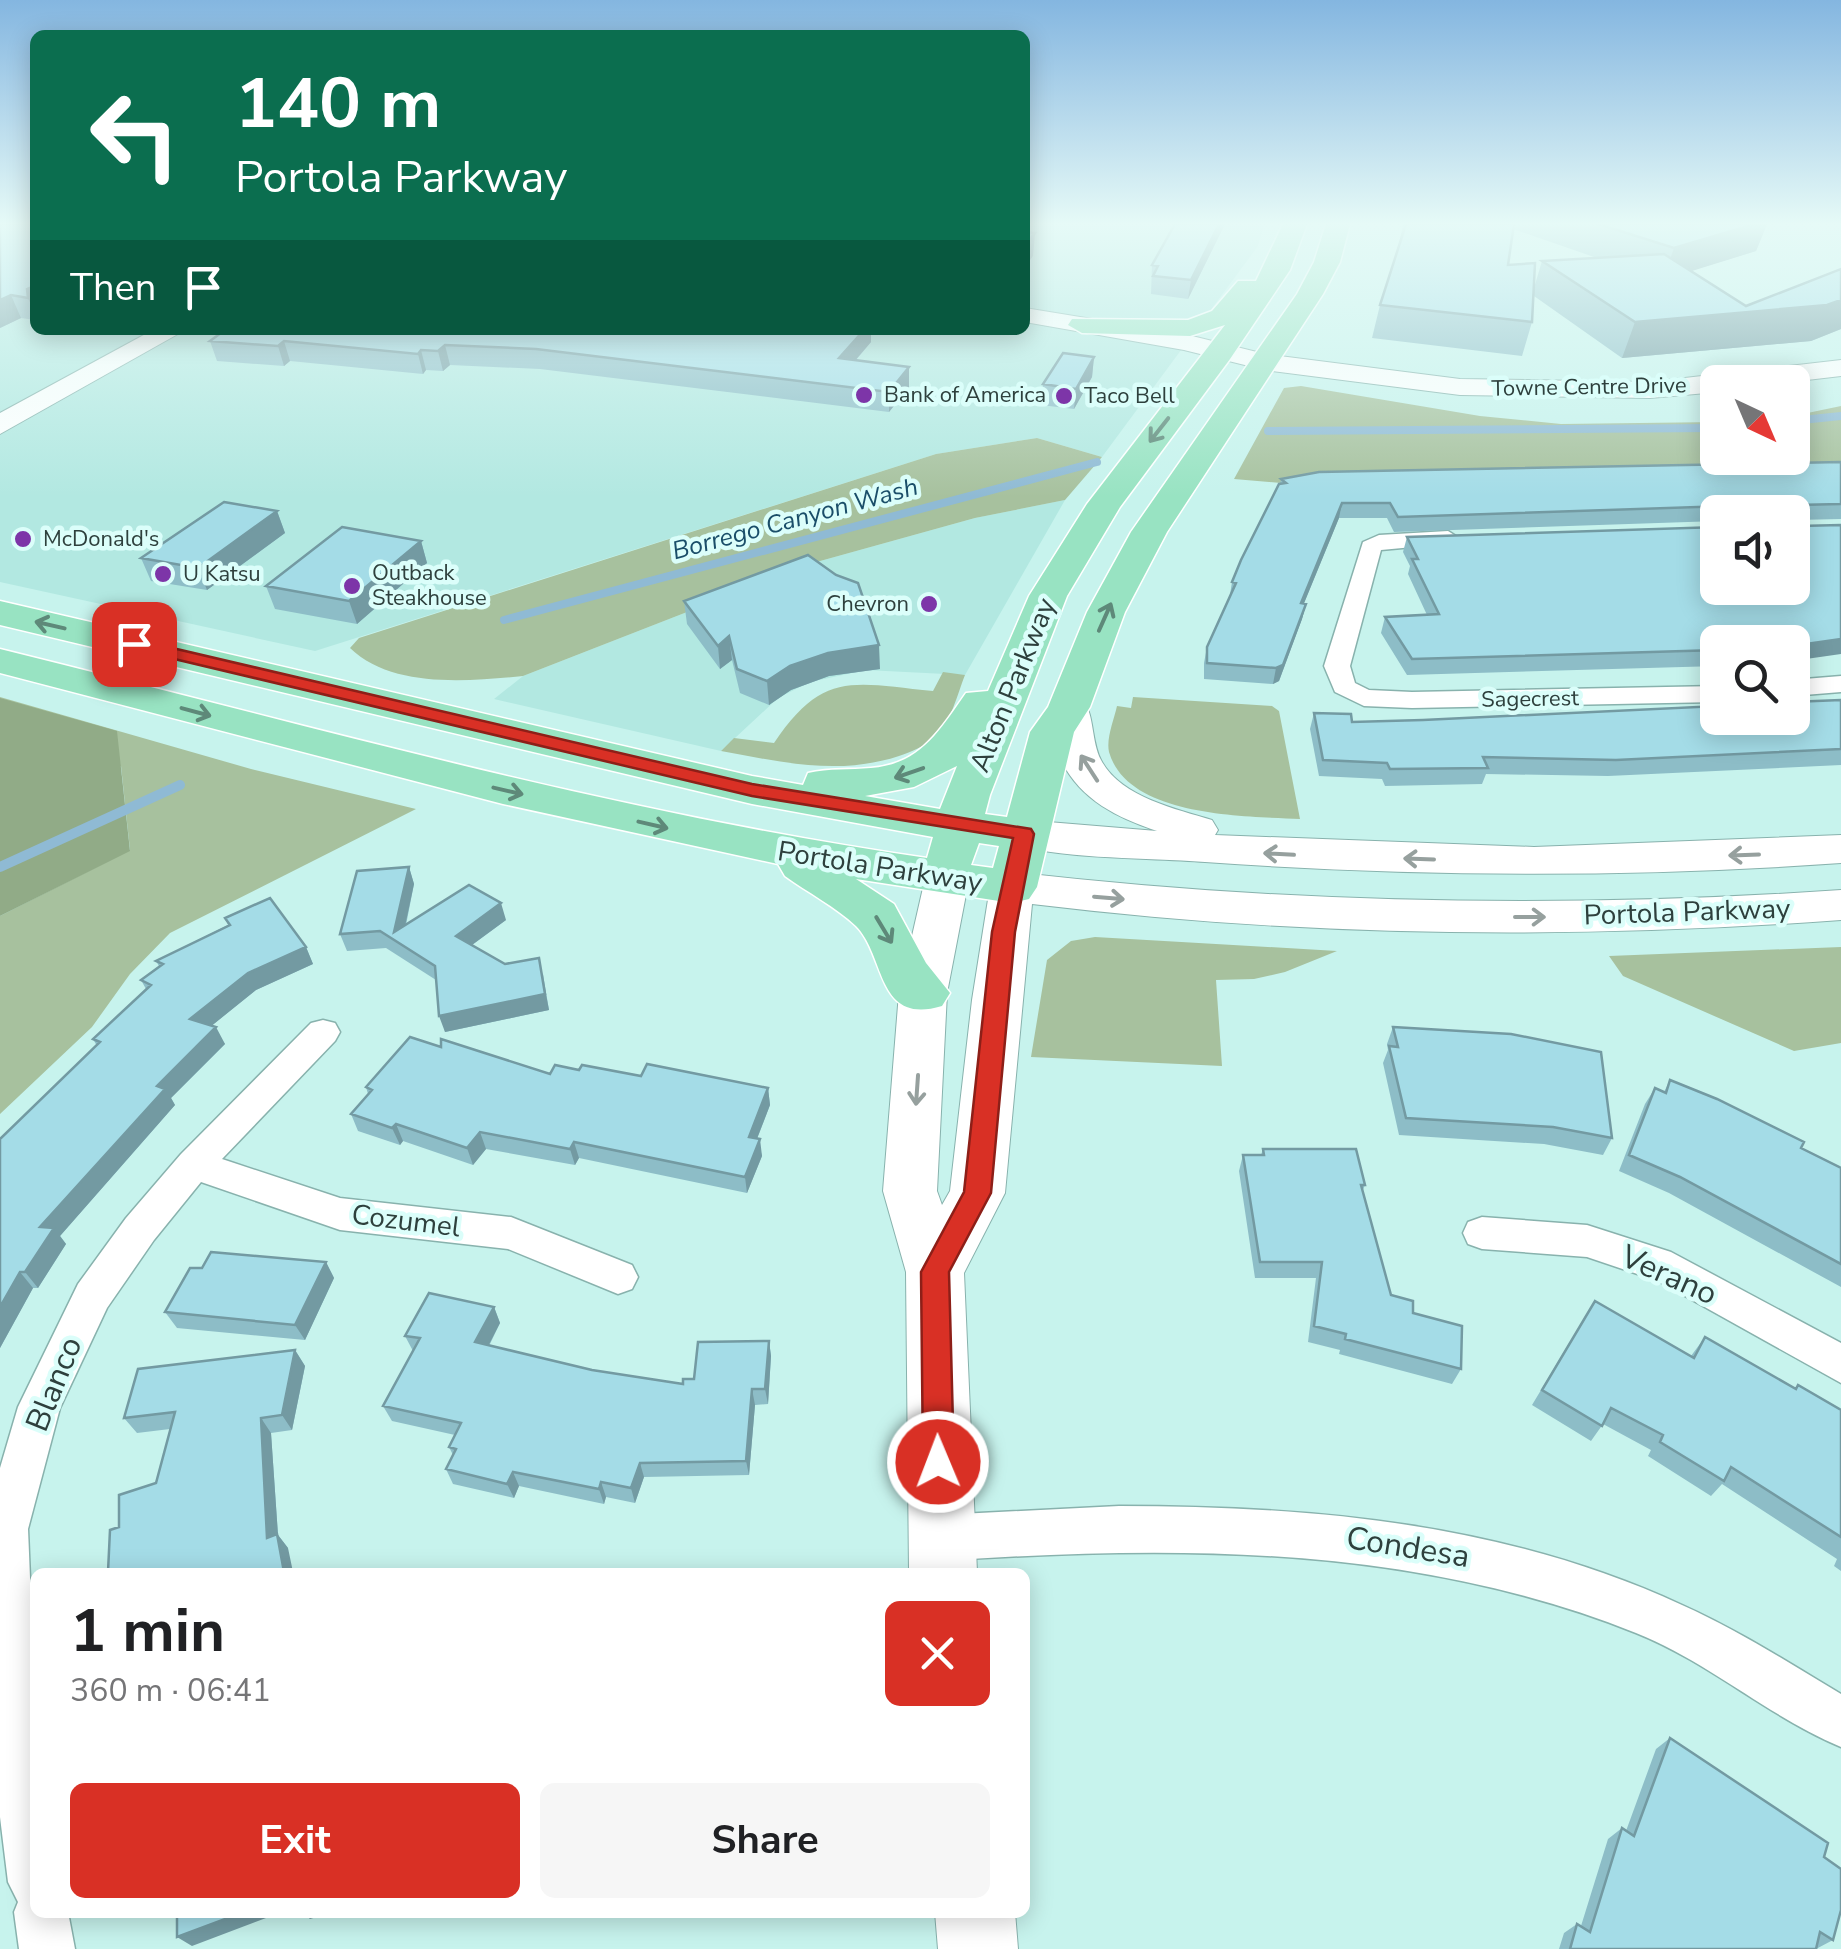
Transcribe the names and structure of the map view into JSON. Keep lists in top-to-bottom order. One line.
{"streets":{"main road":["Towne Centre Drive","Alton Parkway","Portola Parkway"],"street":["Sagecrest","Cozumel","Verano","Blanco","Condesa"]},"crossings":[["Towne Centre Drive","Alton Parkway"],["Alton Parkway","Portola Parkway"],["Alton Parkway","Condesa"],["Cozumel","Blanco"]],"water":["Borrego Canyon Wash"],"places":["Bank of America","Taco Bell","McDonald's","U Katsu","Outback Steakhouse","Chevron"],"north":"bottom right","page":{"turn":["140 m","Portola Parkway"],"then":"Then","heading":["1 min","360 m · 06:41"],"buttons":["Exit","Share"]}}
